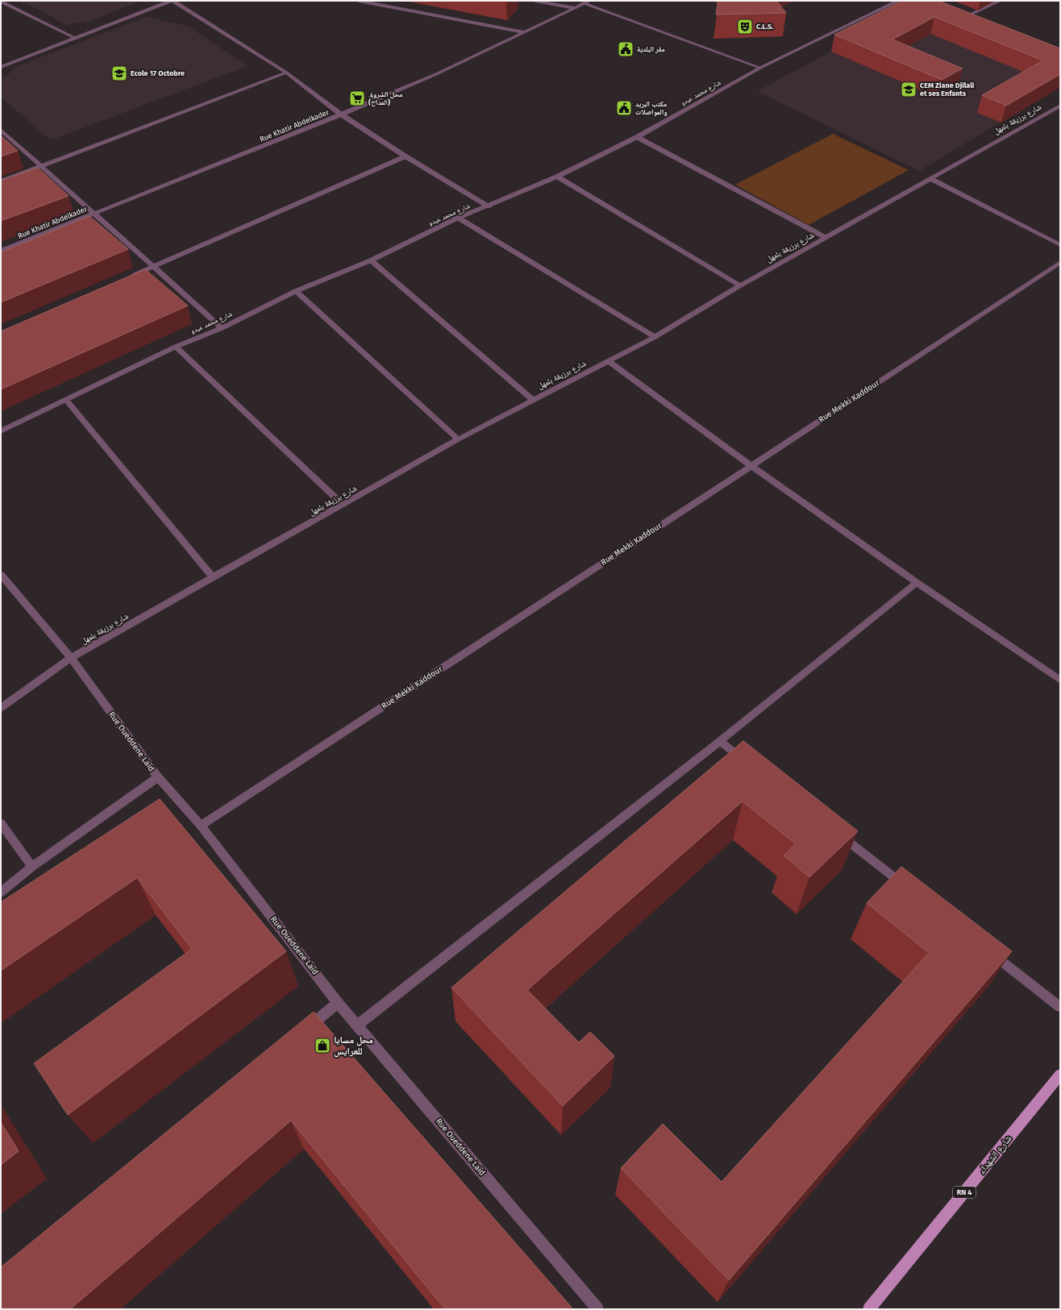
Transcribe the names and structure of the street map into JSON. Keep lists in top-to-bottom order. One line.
{"streets":{"main road":["شارع الشهداء","RN 4"],"street":["شارع محمد عبدو","شارع برزيقة بلمهل","Rue Khatir Abdelkader","Rue Mekki Kaddour","Rue Oueddene Laïd"]},"crossings":[["شارع برزيقة بلمهل","Rue Oueddene Laïd"],["Rue Mekki Kaddour","Rue Oueddene Laïd"]],"places":{"theatre":["C.L.S."],"public building":["مقر البلدية","مكتب البريد والمواصلات"],"school or university":["Ecole 17 Octobre","CEM Ziane Djilali et ses Enfants"],"supermarket":["محل الشروق (المداح)"],"shop":["محل مسايا للعرايس"]}}
